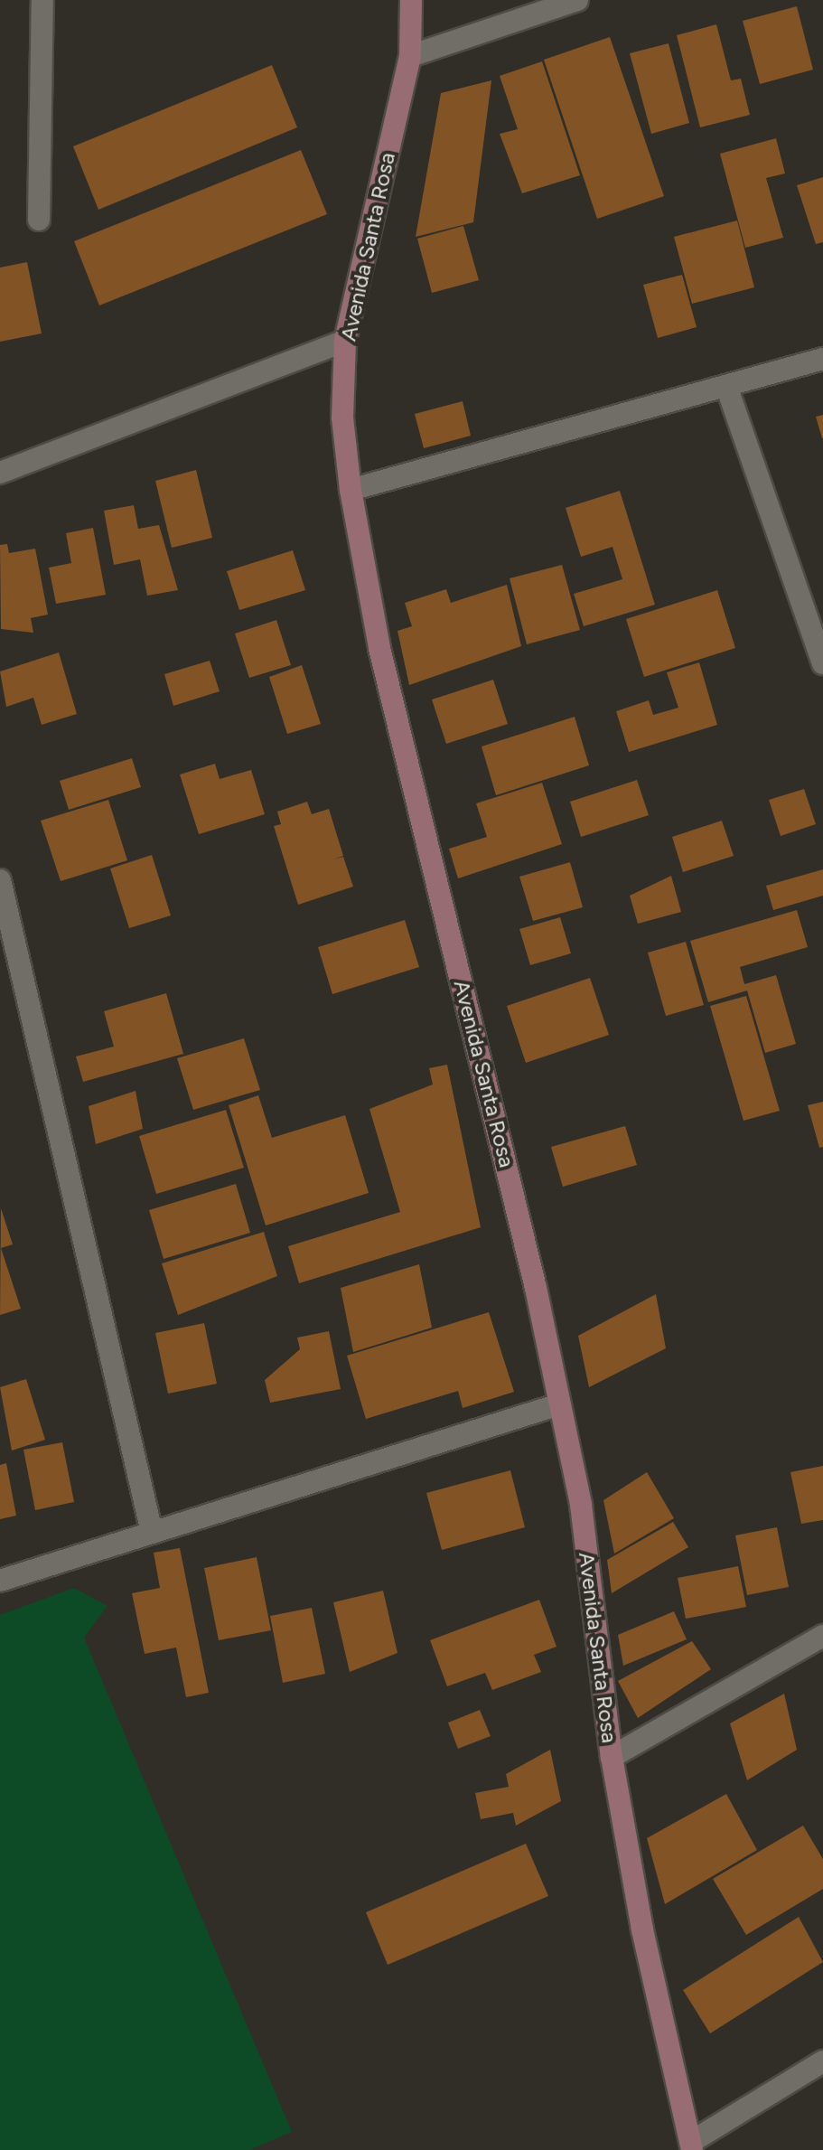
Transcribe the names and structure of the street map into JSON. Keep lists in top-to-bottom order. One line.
{"streets":{"main road":["Avenida Santa Rosa"]}}
